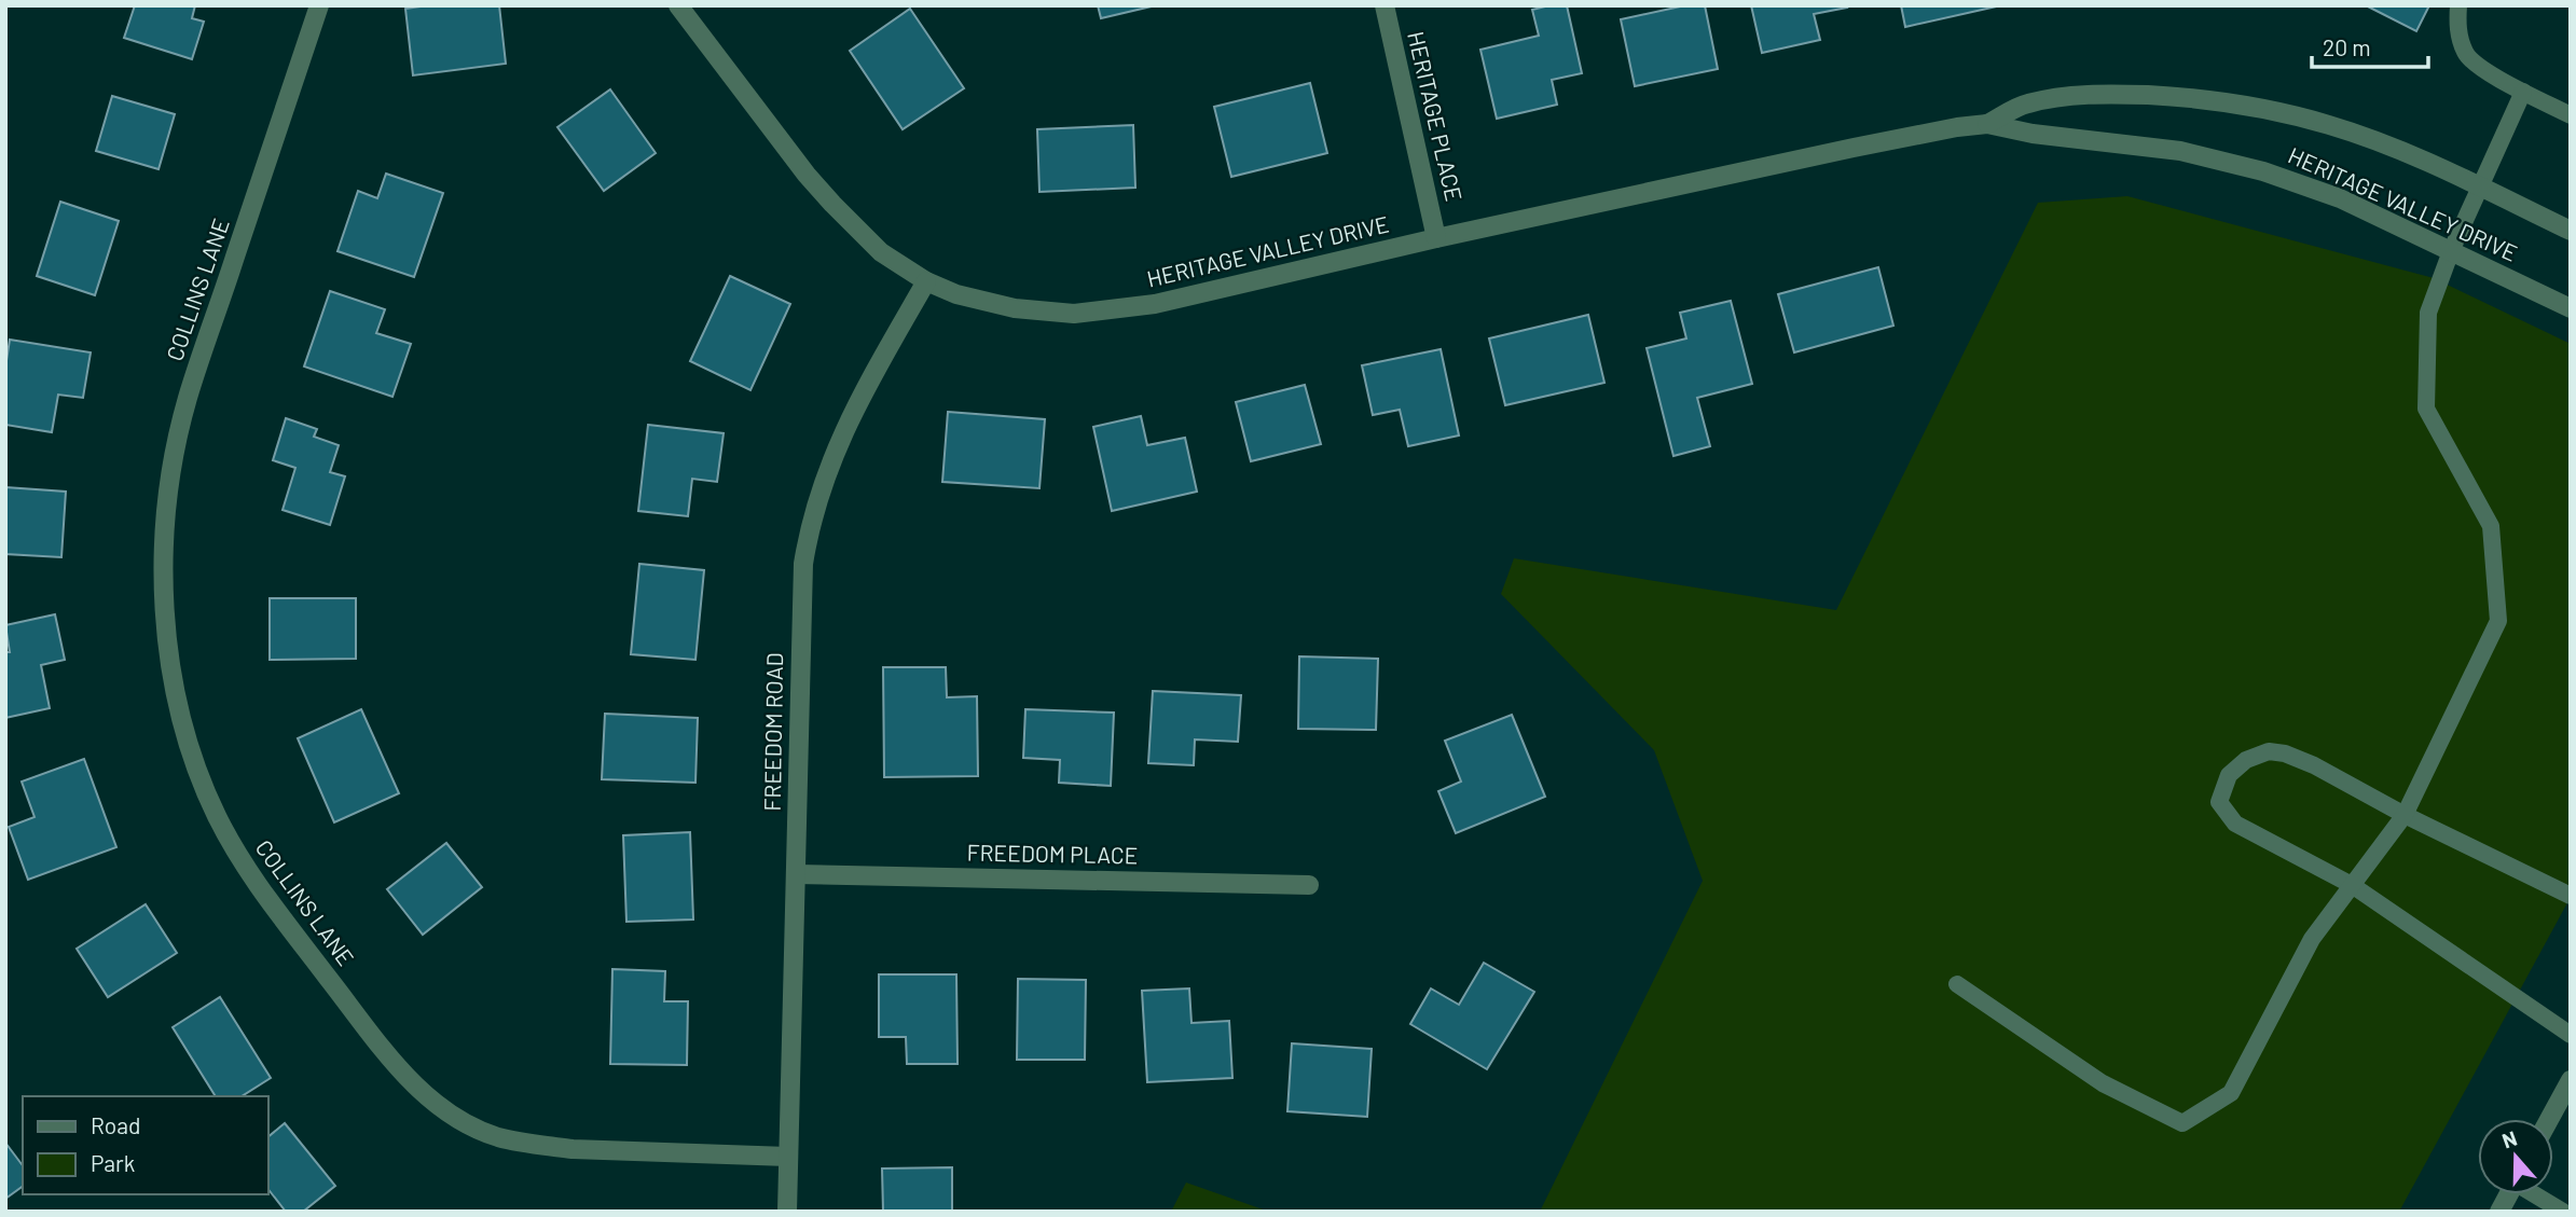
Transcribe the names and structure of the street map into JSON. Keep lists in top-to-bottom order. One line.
{"streets":{"street":["HERITAGE PLACE","HERITAGE VALLEY DRIVE","COLLINS LANE","FREEDOM ROAD","FREEDOM PLACE"]},"crossings":[["HERITAGE PLACE","HERITAGE VALLEY DRIVE"],["HERITAGE VALLEY DRIVE","FREEDOM ROAD"],["COLLINS LANE","FREEDOM ROAD"],["FREEDOM ROAD","FREEDOM PLACE"]],"legend":["Road","Park"],"scale_bar":"20 m","north":"top"}
